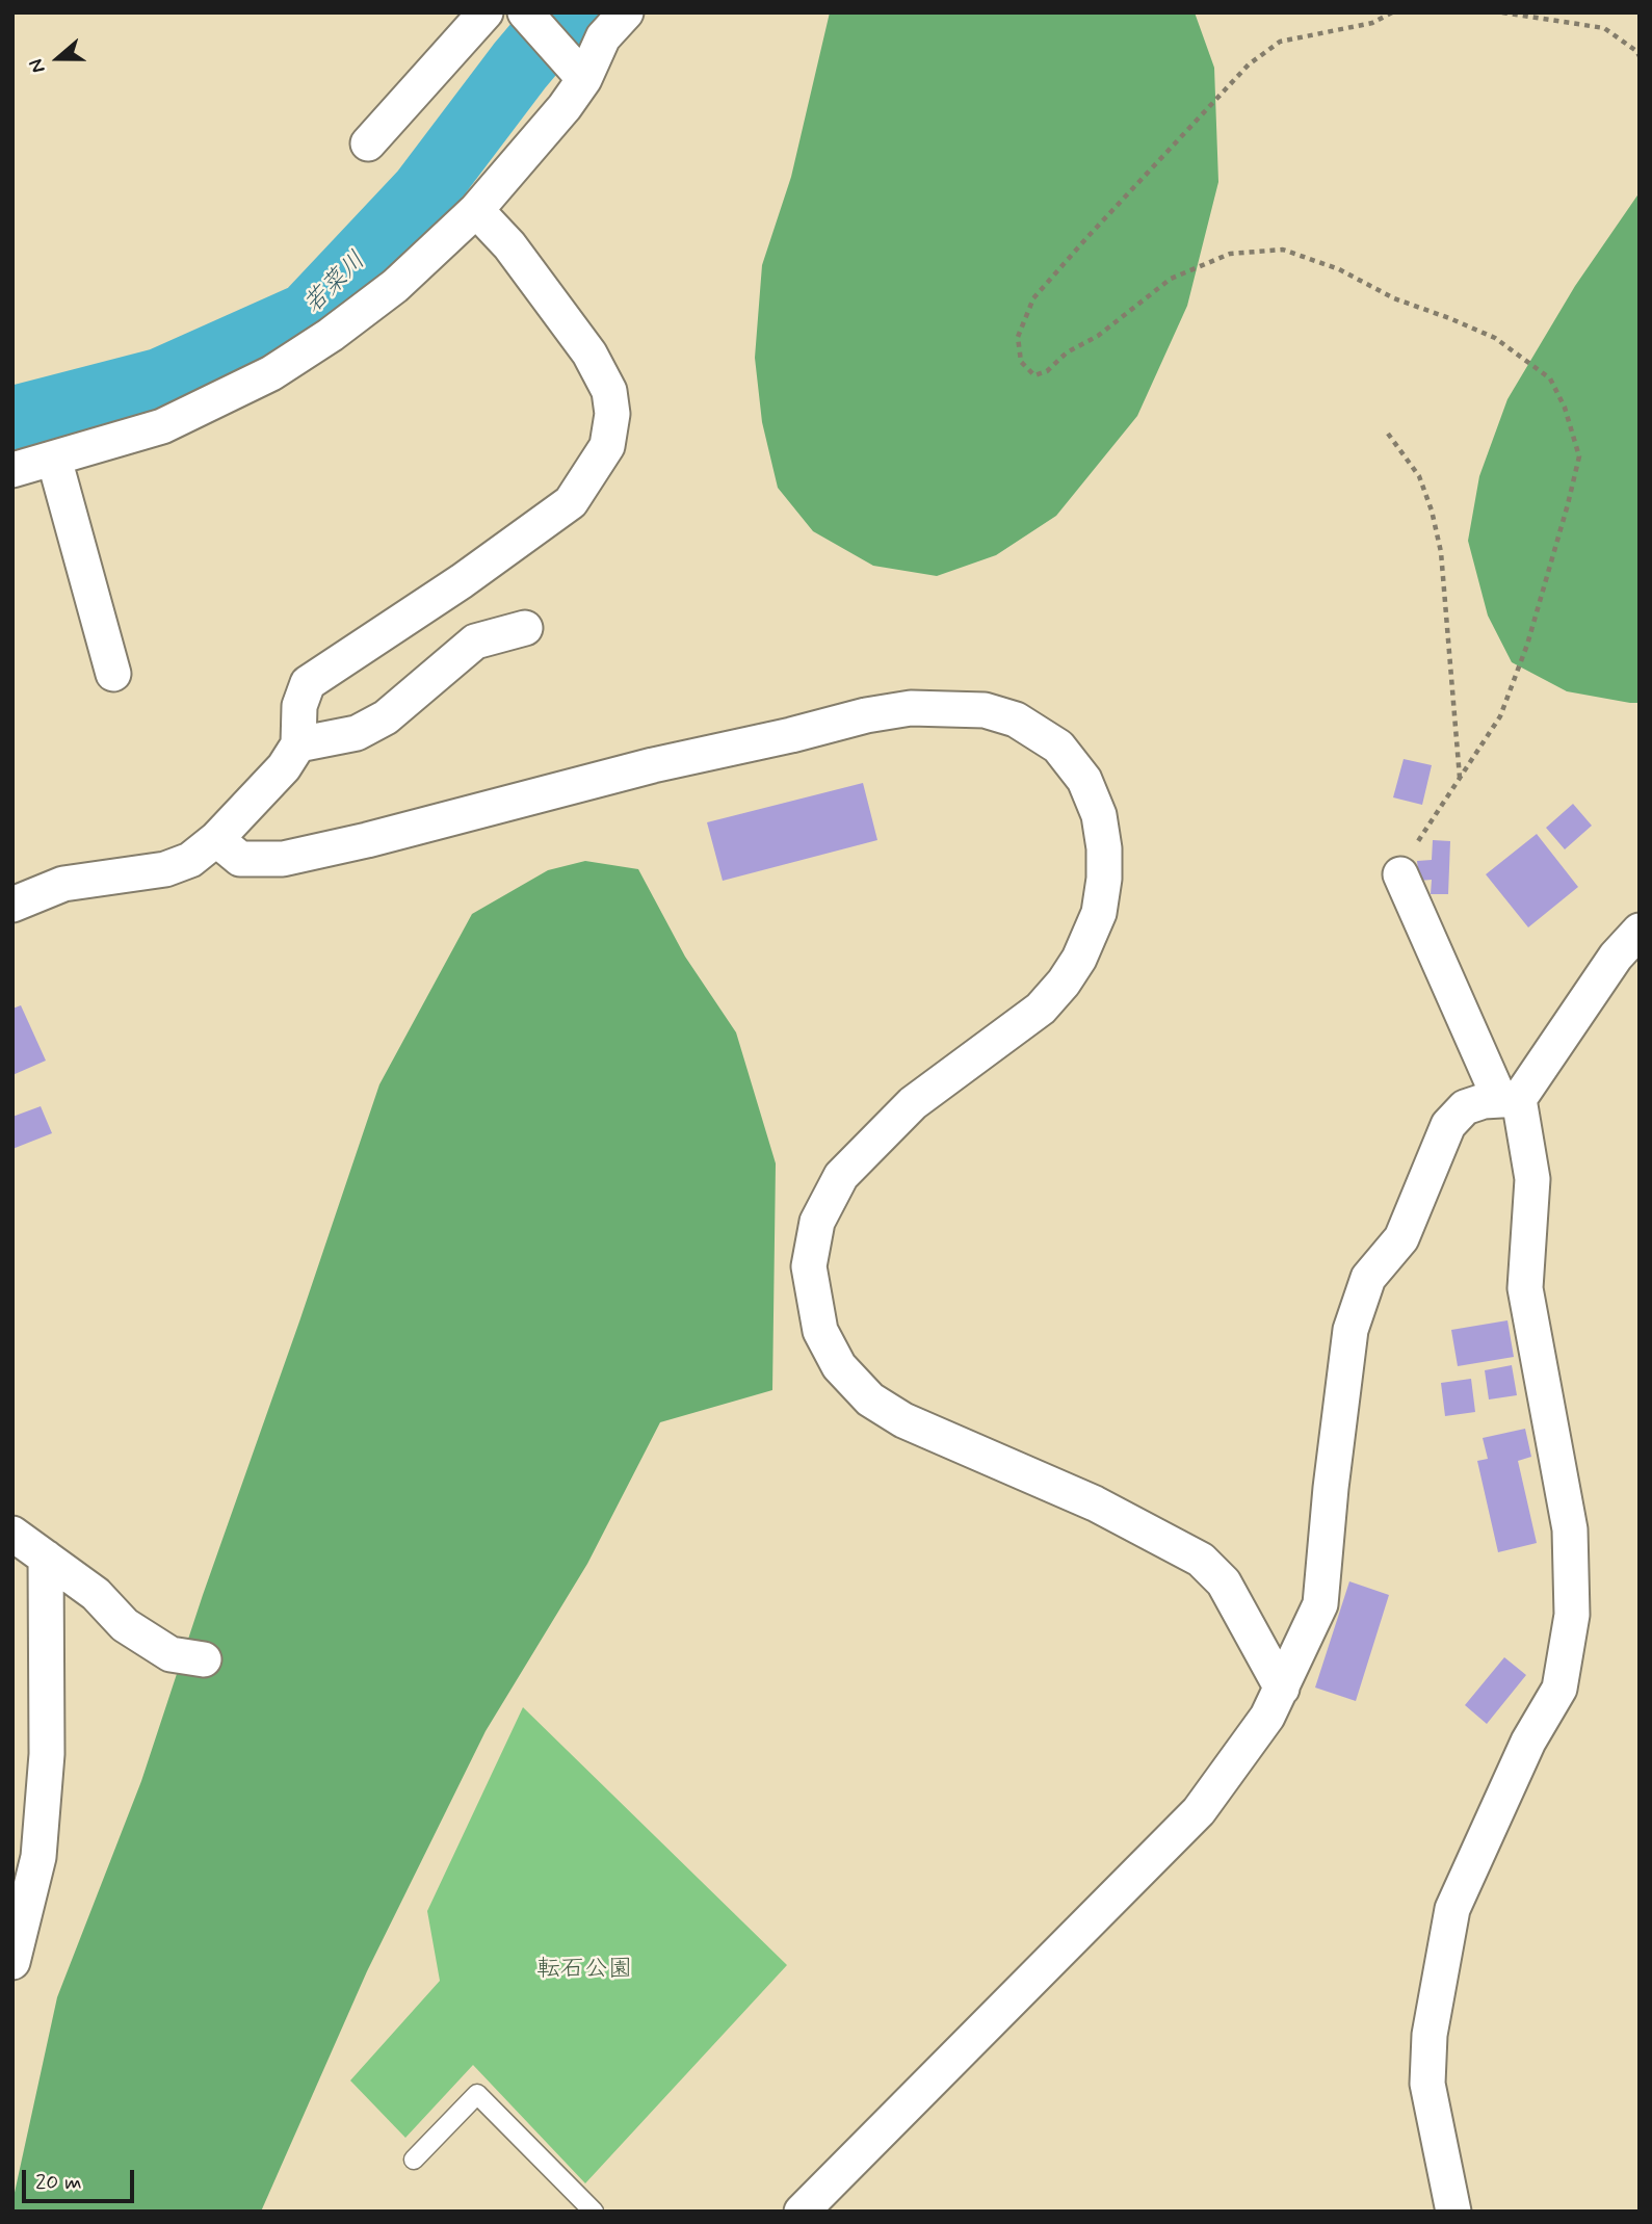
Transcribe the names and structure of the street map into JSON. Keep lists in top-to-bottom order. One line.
{"water":["若菜川"],"parks":["転石公園"],"scale_bar":"20 m","north":"left"}
